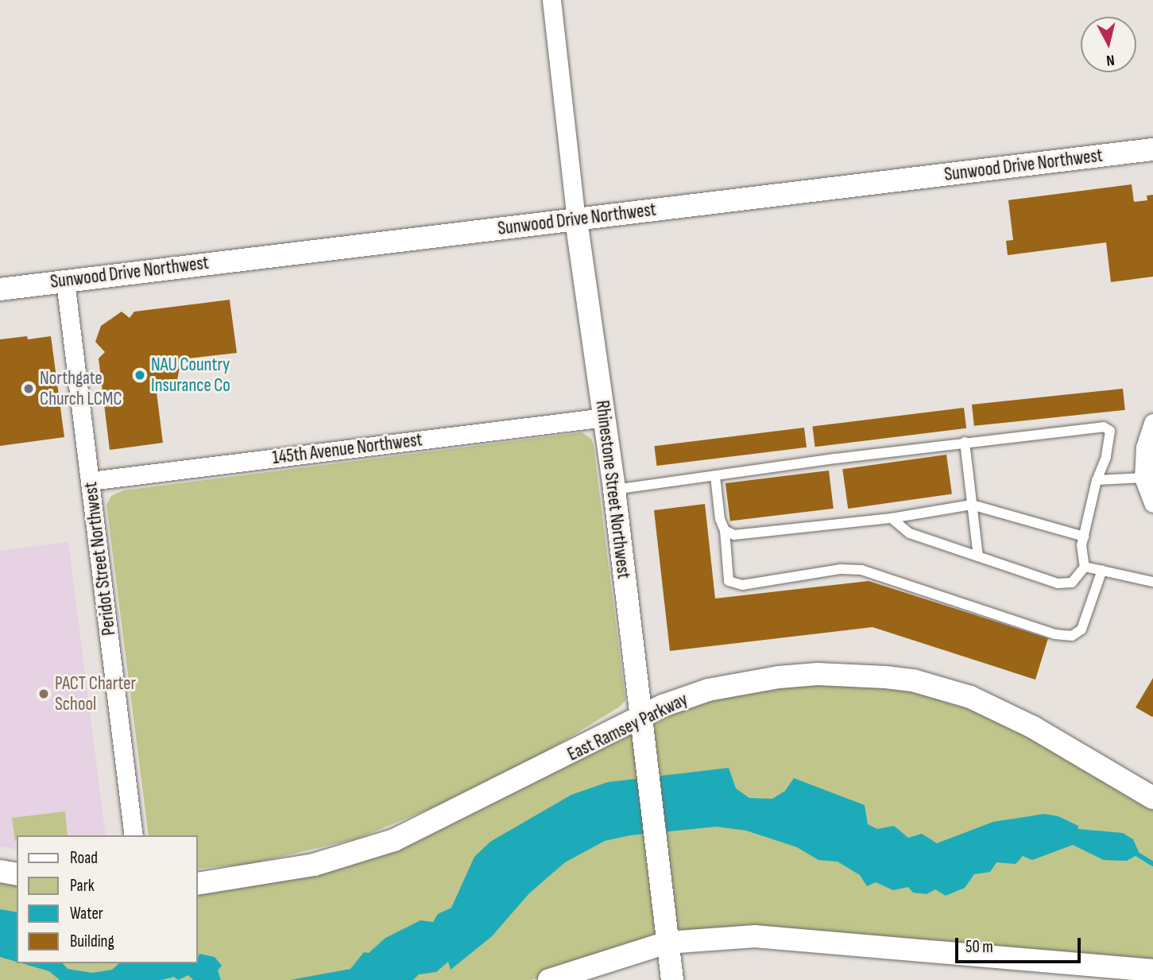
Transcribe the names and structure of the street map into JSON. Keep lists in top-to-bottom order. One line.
{"streets":{"street":["Sunwood Drive Northwest","145th Avenue Northwest","Rhinestone Street Northwest","Peridot Street Northwest","East Ramsey Parkway"]},"crossings":[["Sunwood Drive Northwest","Rhinestone Street Northwest"],["Sunwood Drive Northwest","Peridot Street Northwest"],["145th Avenue Northwest","Rhinestone Street Northwest"],["145th Avenue Northwest","Peridot Street Northwest"],["Rhinestone Street Northwest","East Ramsey Parkway"]],"places":["NAU Country Insurance Co","Northgate Church LCMC","PACT Charter School"],"legend":["Road","Park","Water","Building"],"scale_bar":"50 m","north":"bottom"}
